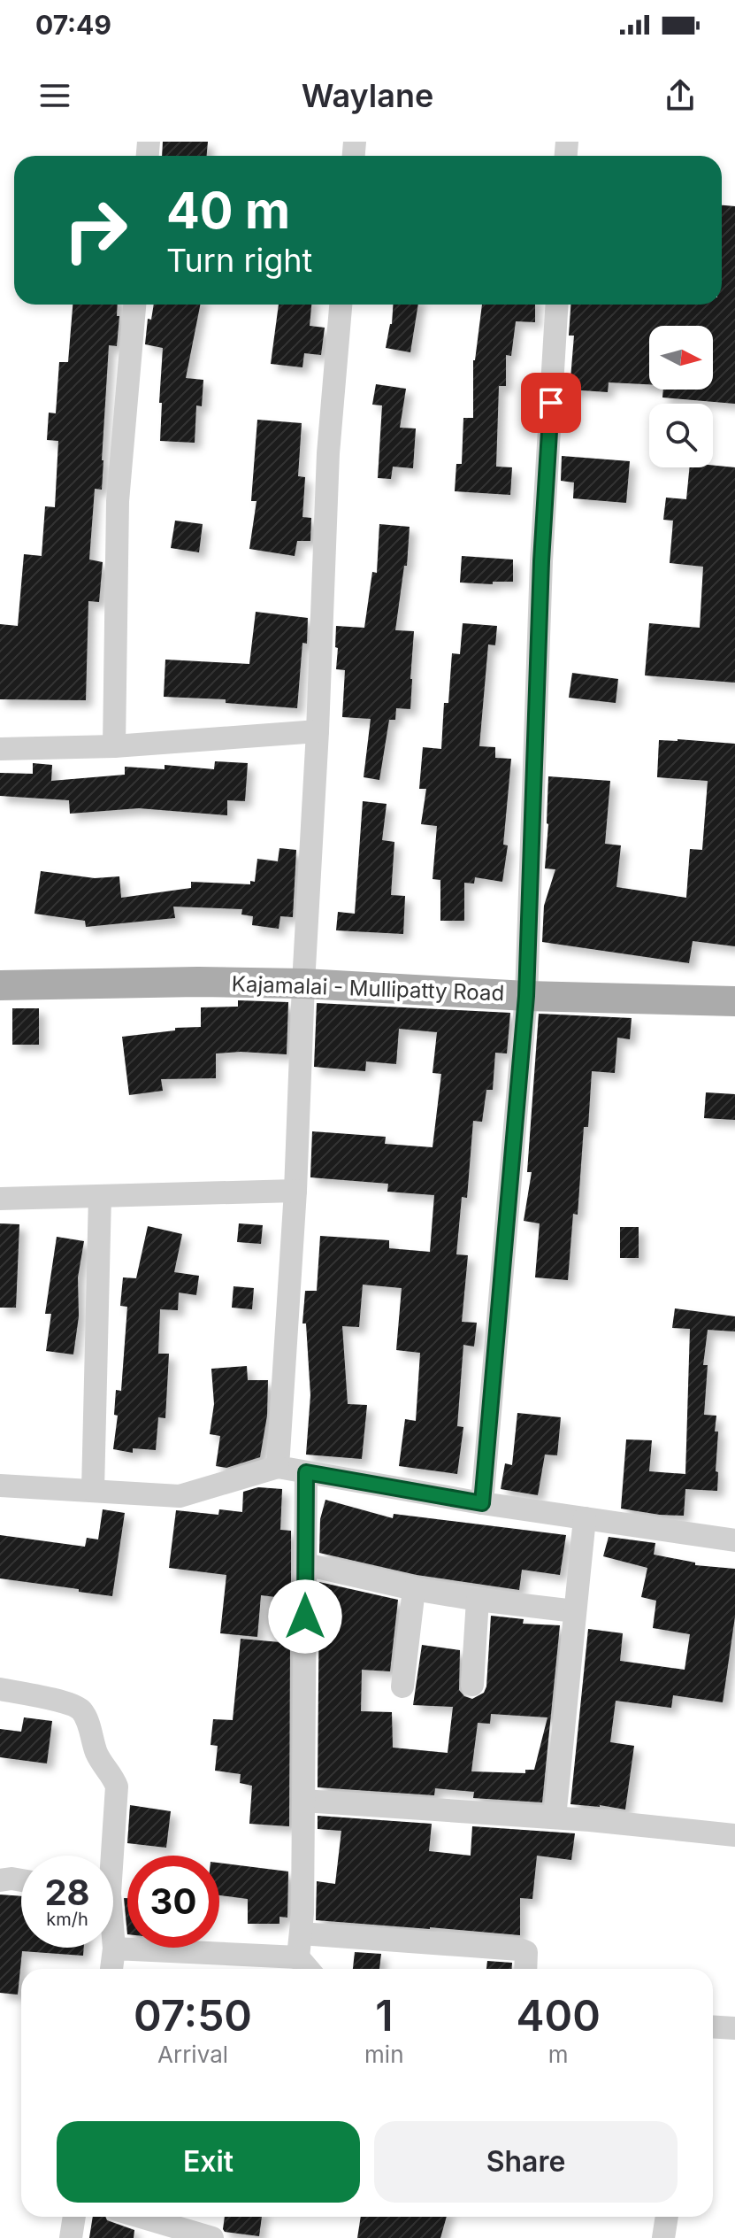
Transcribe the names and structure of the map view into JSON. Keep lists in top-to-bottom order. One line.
{"streets":{"main road":["Kajamalai - Mullipatty Road"]},"north":"right","page":{"status":"07:49","header":"Waylane","turn":["40 m","Turn right"],"speed":"28 km/h","limit":"30","eta":["07:50","Arrival","1","min","400","m"],"buttons":["Exit","Share"]}}
